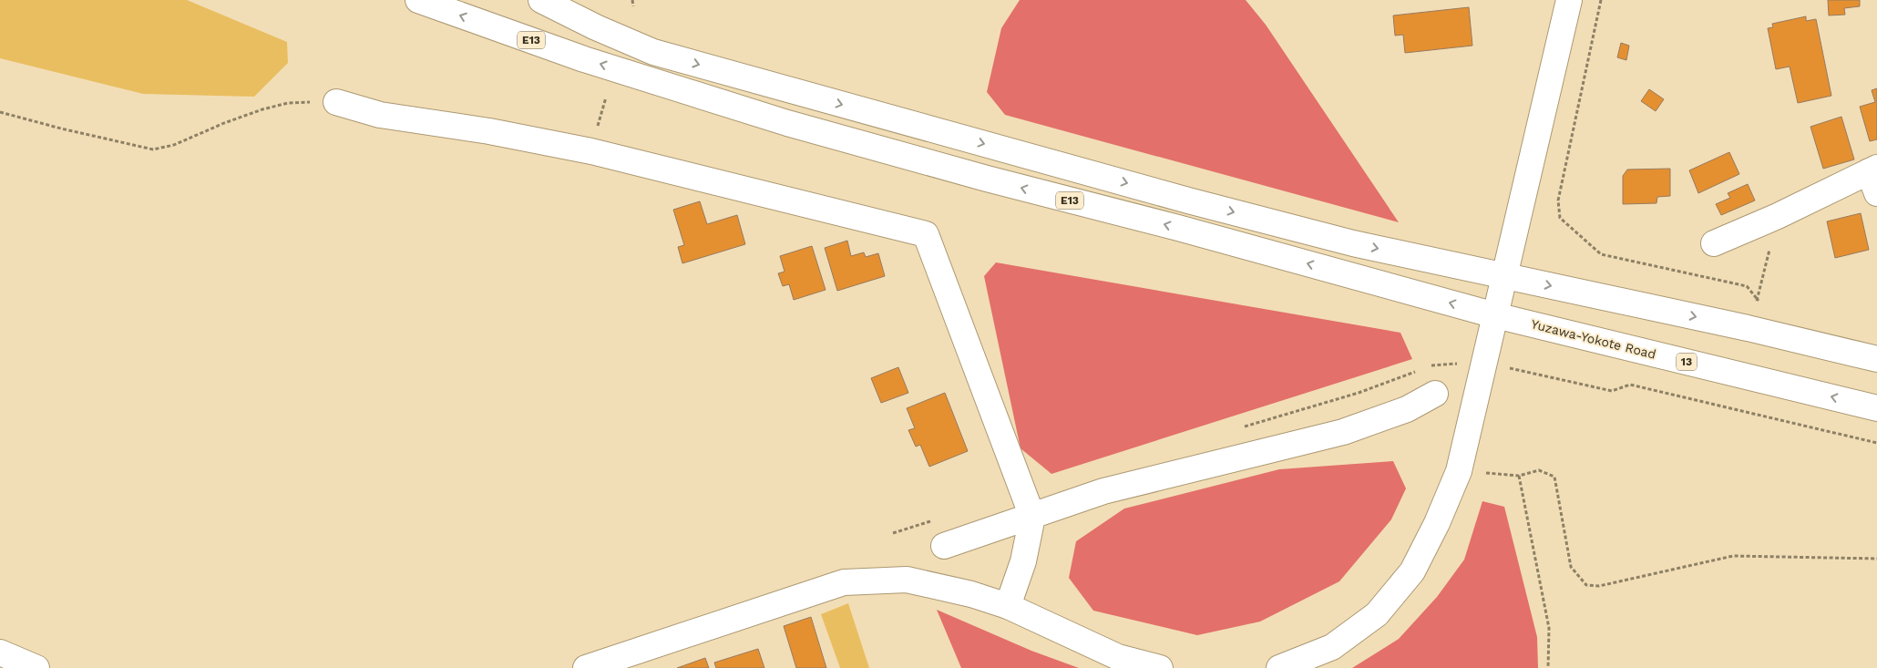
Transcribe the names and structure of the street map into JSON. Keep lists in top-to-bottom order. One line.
{"streets":{"main road":["E13","Yuzawa-Yokote Road","13"]},"crossings":[["E13","Yuzawa-Yokote Road"]]}
